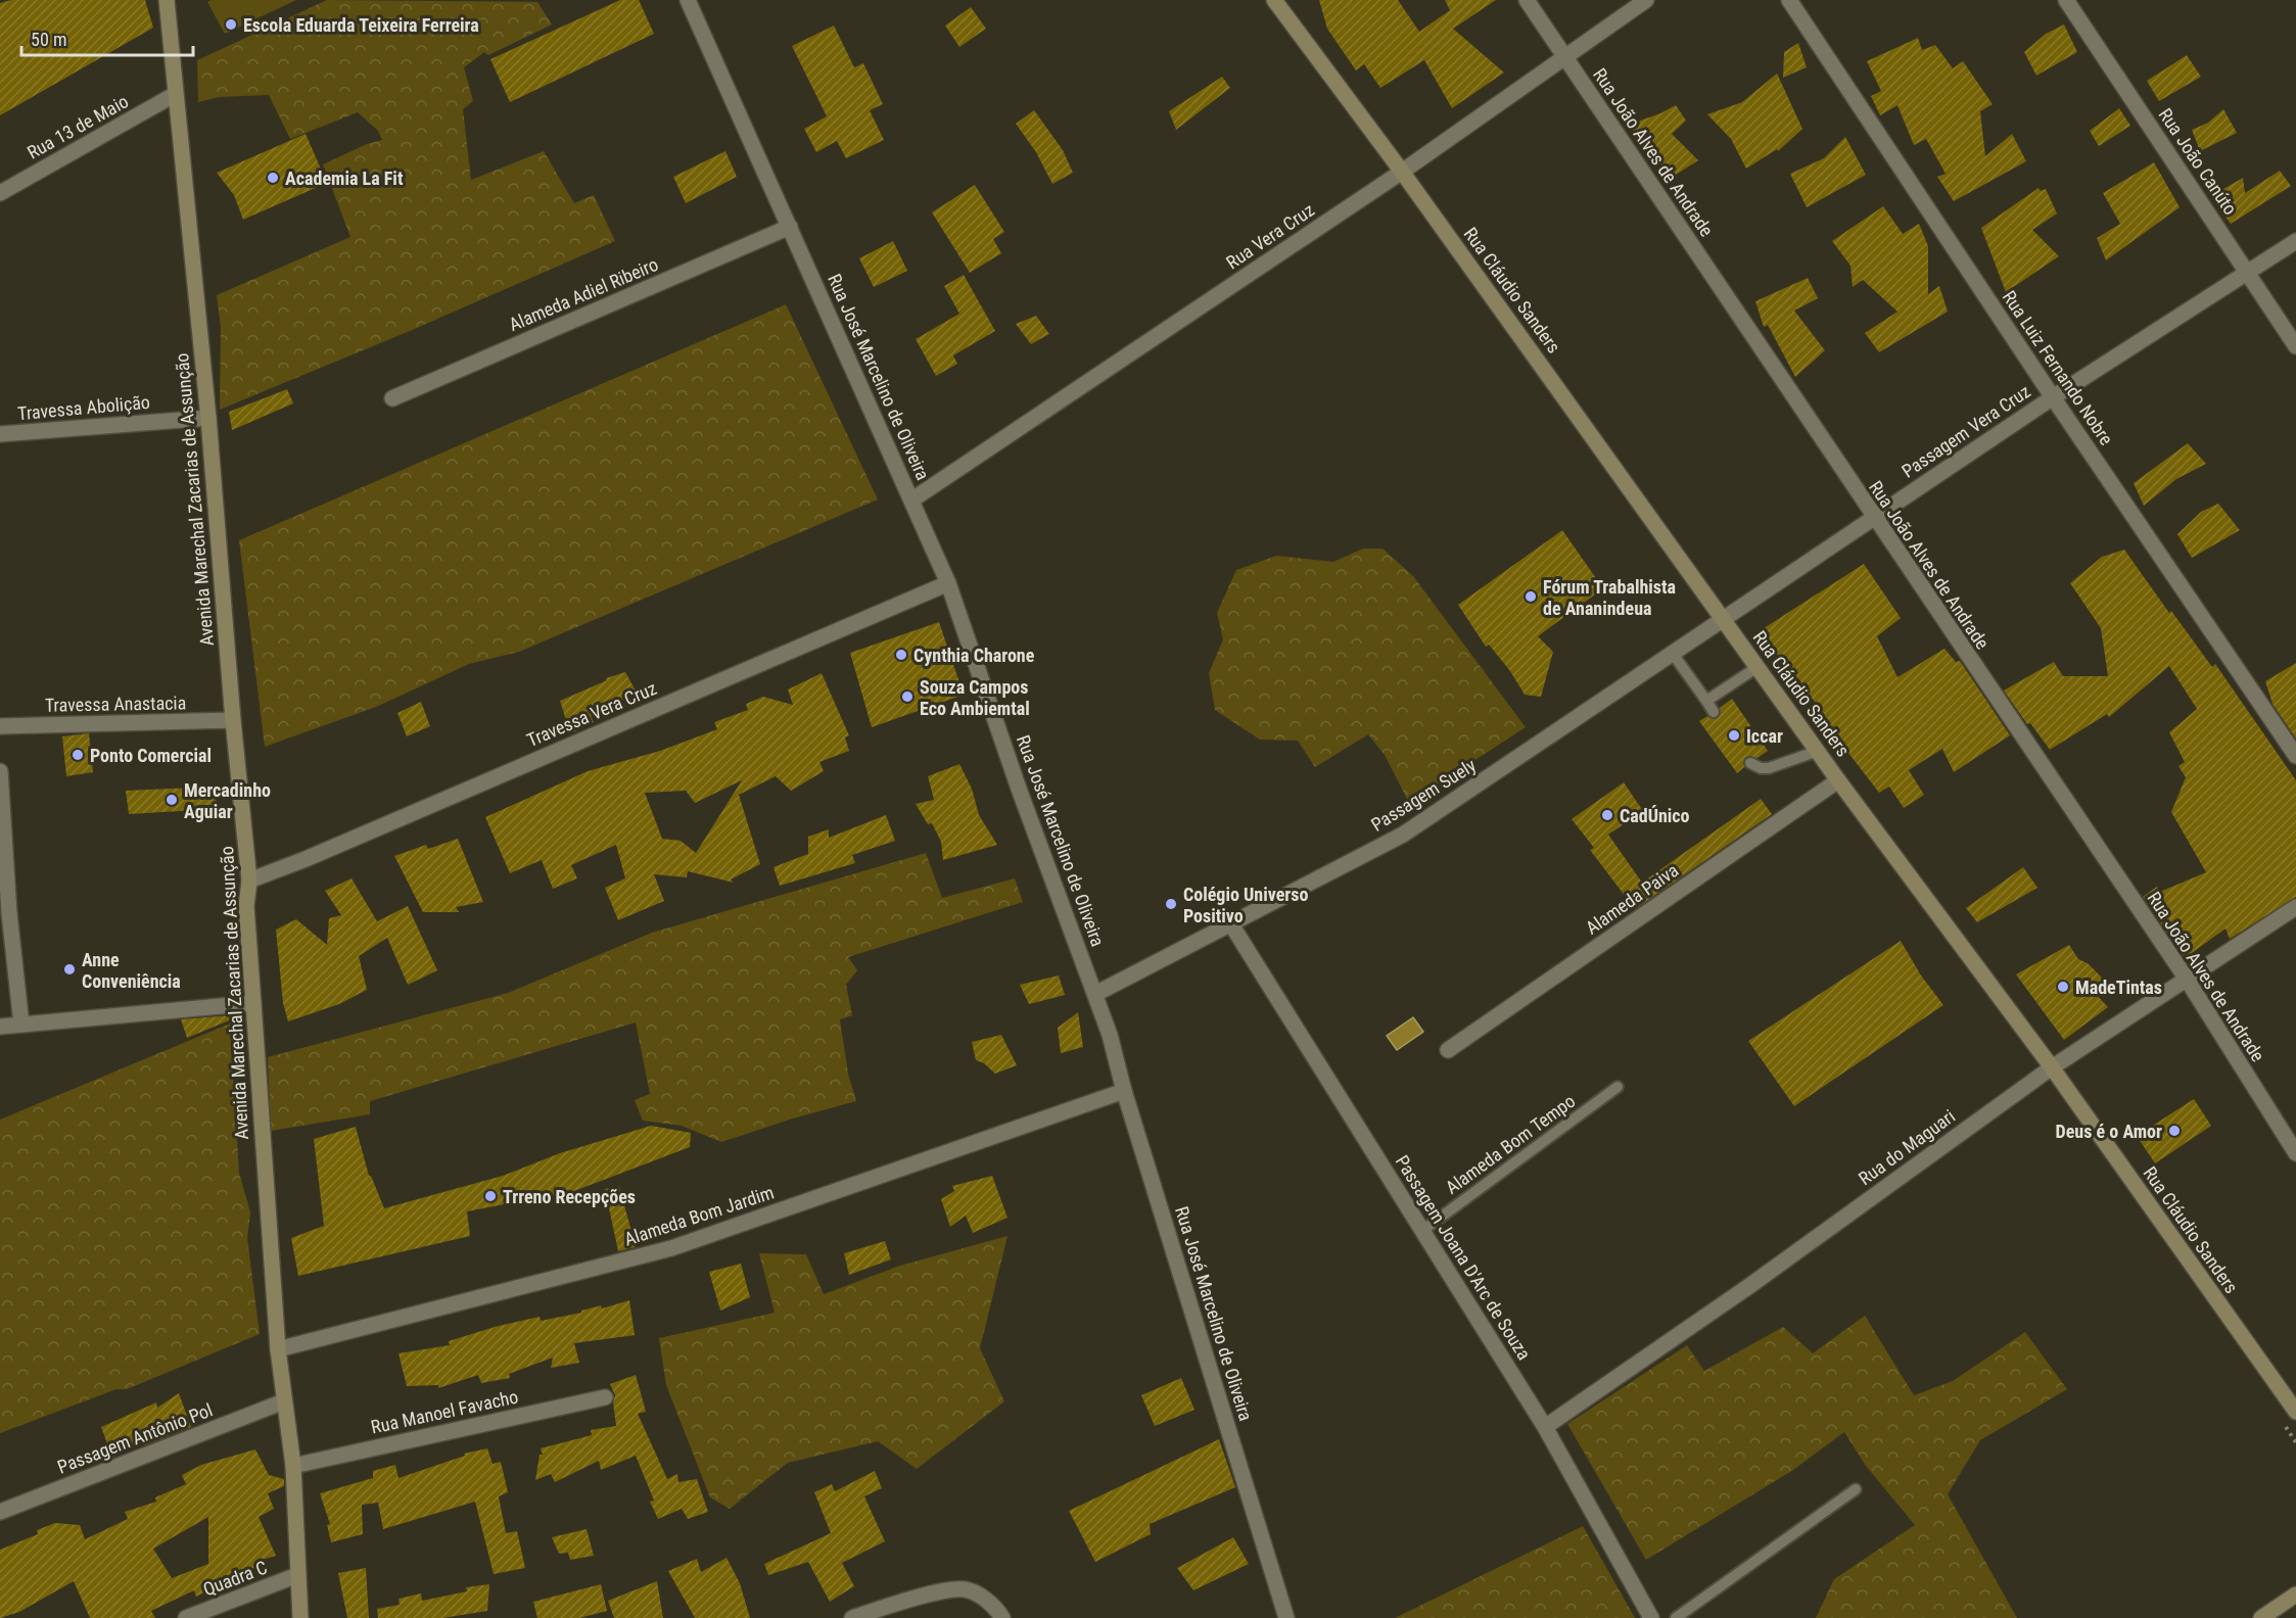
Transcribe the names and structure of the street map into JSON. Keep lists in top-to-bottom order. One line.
{"streets":{"main road":["Rua Cláudio Sanders","Avenida Marechal Zacarias de Assunção"],"street":["Rua 13 de Maio","Rua João Alves de Andrade","Rua João Canúto","Rua Vera Cruz","Alameda Adiel Ribeiro","Rua Luiz Fernando Nobre","Rua José Marcelino de Oliveira","Travessa Abolição","Passagem Vera Cruz","Travessa Anastacia","Travessa Vera Cruz","Passagem Suely","Alameda Paiva","Rua do Maguari","Alameda Bom Jardim","Passagem Joana D'Arc de Souza","Rua Manoel Favacho","Passagem Antônio Pol","Quadra C"],"lane":["Alameda Bom Tempo"]},"crossings":[["Rua 13 de Maio","Avenida Marechal Zacarias de Assunção"],["Rua João Alves de Andrade","Rua Vera Cruz"],["Rua João Alves de Andrade","Passagem Vera Cruz"],["Rua João Alves de Andrade","Rua do Maguari"],["Rua João Canúto","Passagem Vera Cruz"],["Rua Vera Cruz","Rua Cláudio Sanders"],["Rua Vera Cruz","Rua José Marcelino de Oliveira"],["Rua Cláudio Sanders","Passagem Vera Cruz"],["Rua Cláudio Sanders","Passagem Suely"],["Rua Cláudio Sanders","Alameda Paiva"],["Rua Cláudio Sanders","Rua do Maguari"],["Alameda Adiel Ribeiro","Rua José Marcelino de Oliveira"],["Rua Luiz Fernando Nobre","Passagem Vera Cruz"],["Rua José Marcelino de Oliveira","Travessa Vera Cruz"],["Rua José Marcelino de Oliveira","Passagem Suely"],["Rua José Marcelino de Oliveira","Alameda Bom Jardim"],["Travessa Abolição","Avenida Marechal Zacarias de Assunção"],["Passagem Vera Cruz","Passagem Suely"],["Avenida Marechal Zacarias de Assunção","Travessa Anastacia"],["Avenida Marechal Zacarias de Assunção","Travessa Vera Cruz"],["Avenida Marechal Zacarias de Assunção","Alameda Bom Jardim"],["Avenida Marechal Zacarias de Assunção","Rua Manoel Favacho"],["Avenida Marechal Zacarias de Assunção","Passagem Antônio Pol"],["Avenida Marechal Zacarias de Assunção","Quadra C"],["Passagem Suely","Passagem Joana D'Arc de Souza"],["Alameda Bom Tempo","Passagem Joana D'Arc de Souza"],["Rua do Maguari","Passagem Joana D'Arc de Souza"]],"places":["Escola Eduarda Teixeira Ferreira","Academia La Fit","Fórum Trabalhista de Ananindeua","Cynthia Charone","Souza Campos Eco Ambiemtal","Iccar","Ponto Comercial","Mercadinho Aguiar","CadÚnico","Colégio Universo Positivo","Anne Conveniência","MadeTintas","Deus é o Amor","Trreno Recepções"],"scale_bar":"50 m"}
